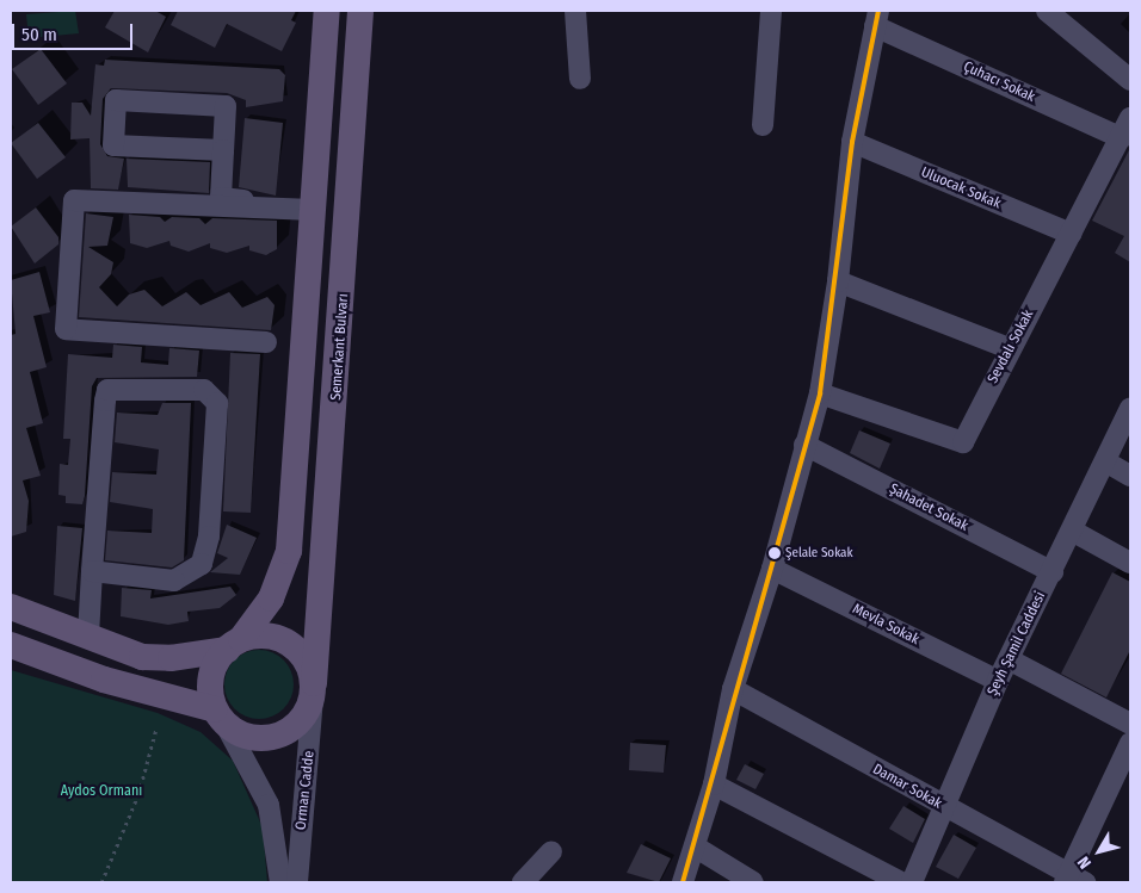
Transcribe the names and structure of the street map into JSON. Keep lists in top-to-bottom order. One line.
{"streets":{"main road":["Semerkant Bulvarı"],"street":["Çuhacı Sokak","Uluocak Sokak","Sevdalı Sokak","Şahadet Sokak","Mevla Sokak","Şeyh Şamil Caddesi","Damar Sokak","Orman Cadde"]},"crossings":[["Çuhacı Sokak","Sevdalı Sokak"],["Uluocak Sokak","Sevdalı Sokak"],["Semerkant Bulvarı","Orman Cadde"],["Şahadet Sokak","Şeyh Şamil Caddesi"],["Mevla Sokak","Şeyh Şamil Caddesi"],["Şeyh Şamil Caddesi","Damar Sokak"]],"parks":["Aydos Ormanı"],"places":["Şelale Sokak"],"scale_bar":"50 m","north":"bottom left"}
